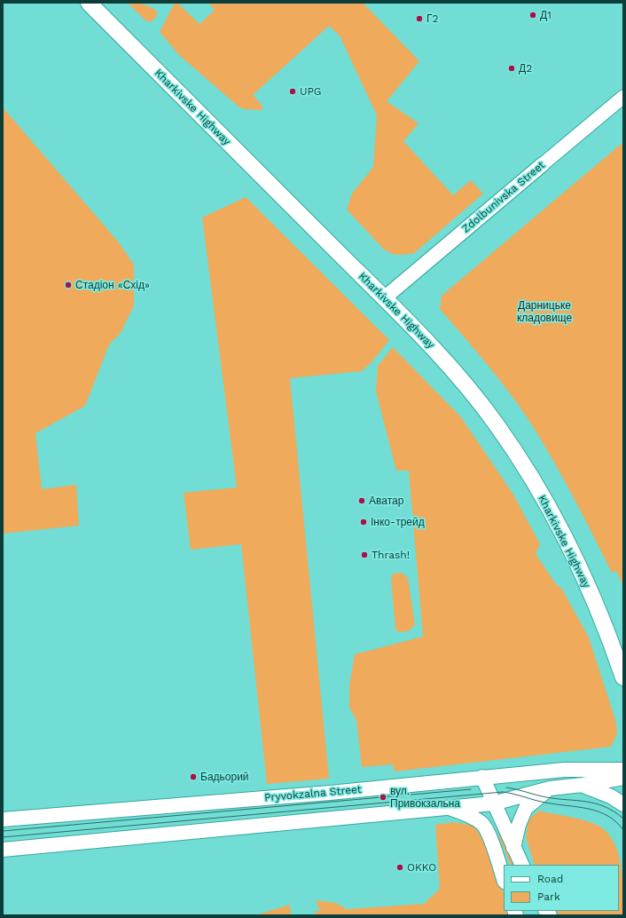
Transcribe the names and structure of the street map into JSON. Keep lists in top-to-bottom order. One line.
{"streets":{"main road":["Kharkivske Highway","Zdolbunivska Street","Pryvokzalna Street"]},"crossings":[["Kharkivske Highway","Zdolbunivska Street"]],"parks":["Дарницьке кладовище"],"places":["Д1","Г2","Д2","UPG","Стадіон «Схід»","Аватар","Інко-трейд","Thrash!","Бадьорий","вул. Привокзальна","OKKO"],"legend":["Road","Park"]}
